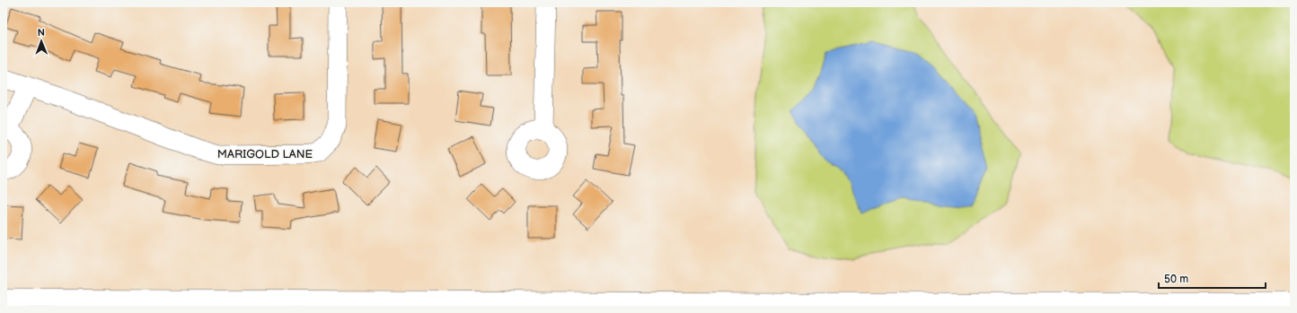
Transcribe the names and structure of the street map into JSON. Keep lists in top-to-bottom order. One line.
{"streets":{"street":["MARIGOLD LANE"]},"scale_bar":"50 m","north":"top"}
